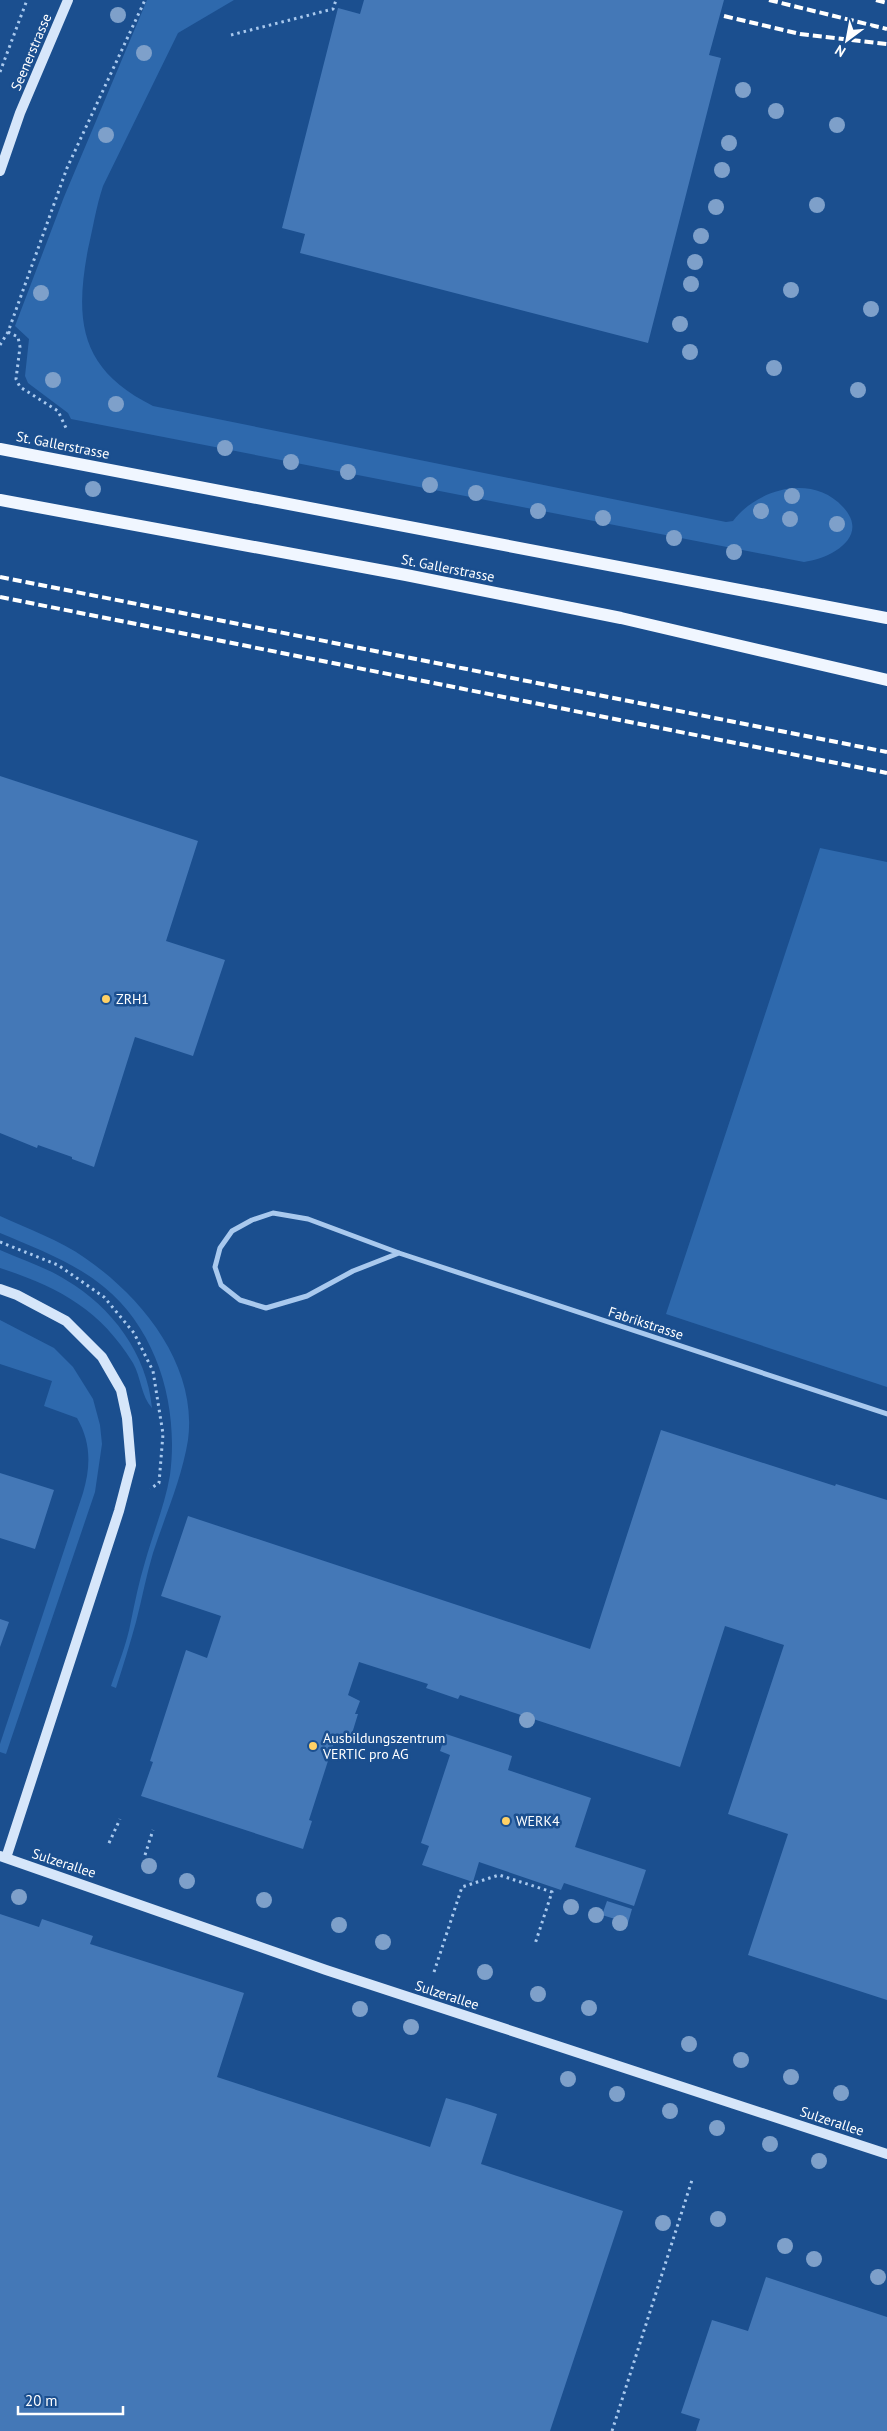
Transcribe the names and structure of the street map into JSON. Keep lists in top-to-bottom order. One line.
{"streets":{"main road":["Seenerstrasse","St. Gallerstrasse","Sulzerallee"],"street":["Fabrikstrasse"]},"places":["ZRH1","Ausbildungszentrum VERTIC pro AG","WERK4"],"scale_bar":"20 m","north":"bottom left"}
